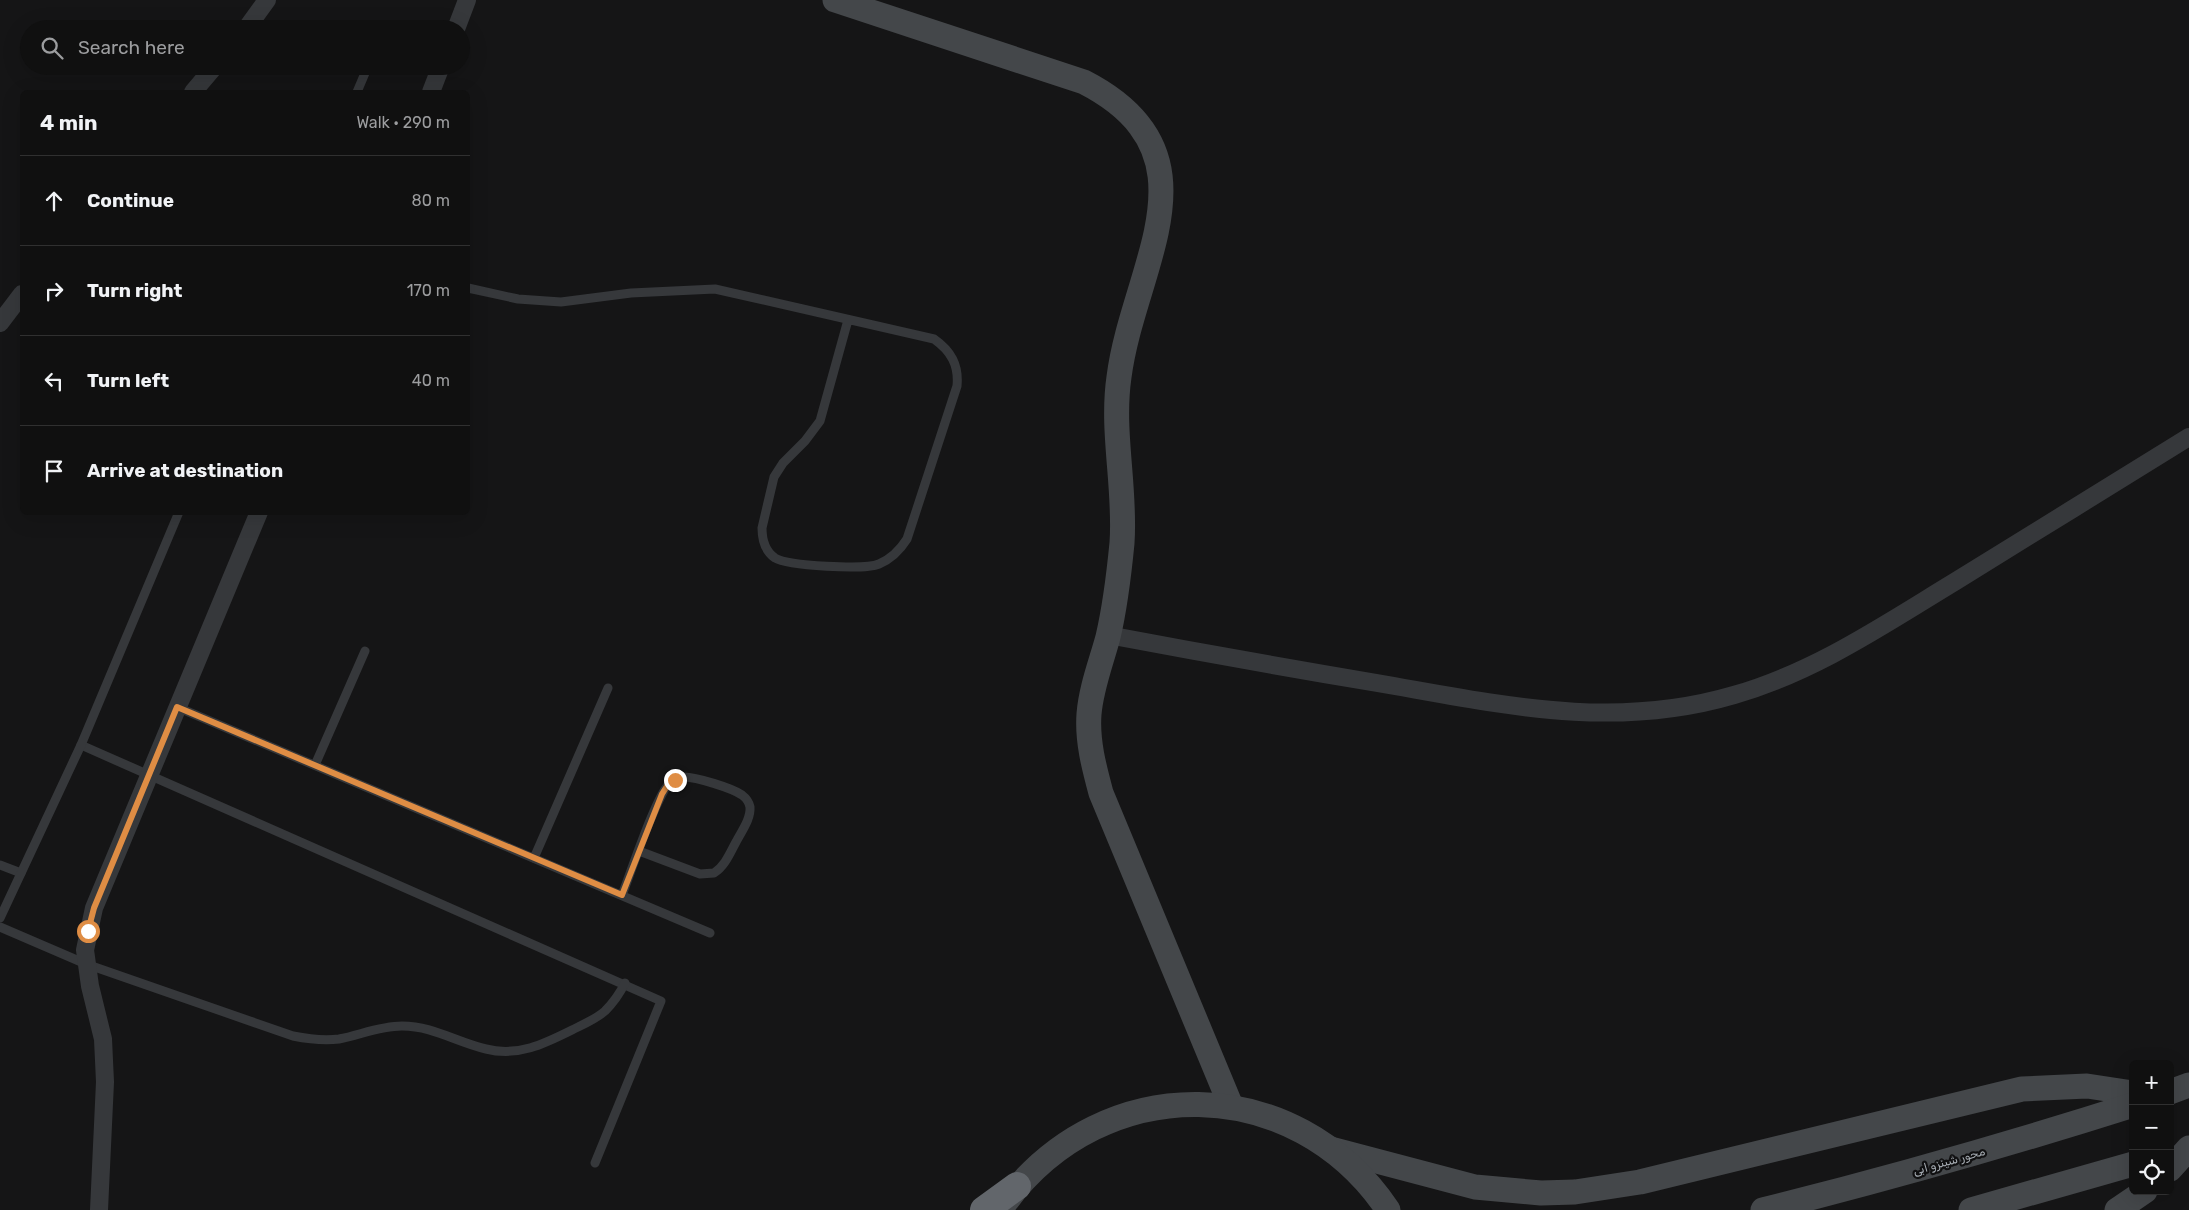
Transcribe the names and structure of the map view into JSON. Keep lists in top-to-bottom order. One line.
{"streets":{"street":["محور شينزو ابى"]},"page":{"search":"Search here","heading":["4 min","Walk · 290 m"],"list":[["Continue","80 m"],["Turn right","170 m"],["Turn left","40 m"],"Arrive at destination"],"map_buttons":["+","−"]}}
